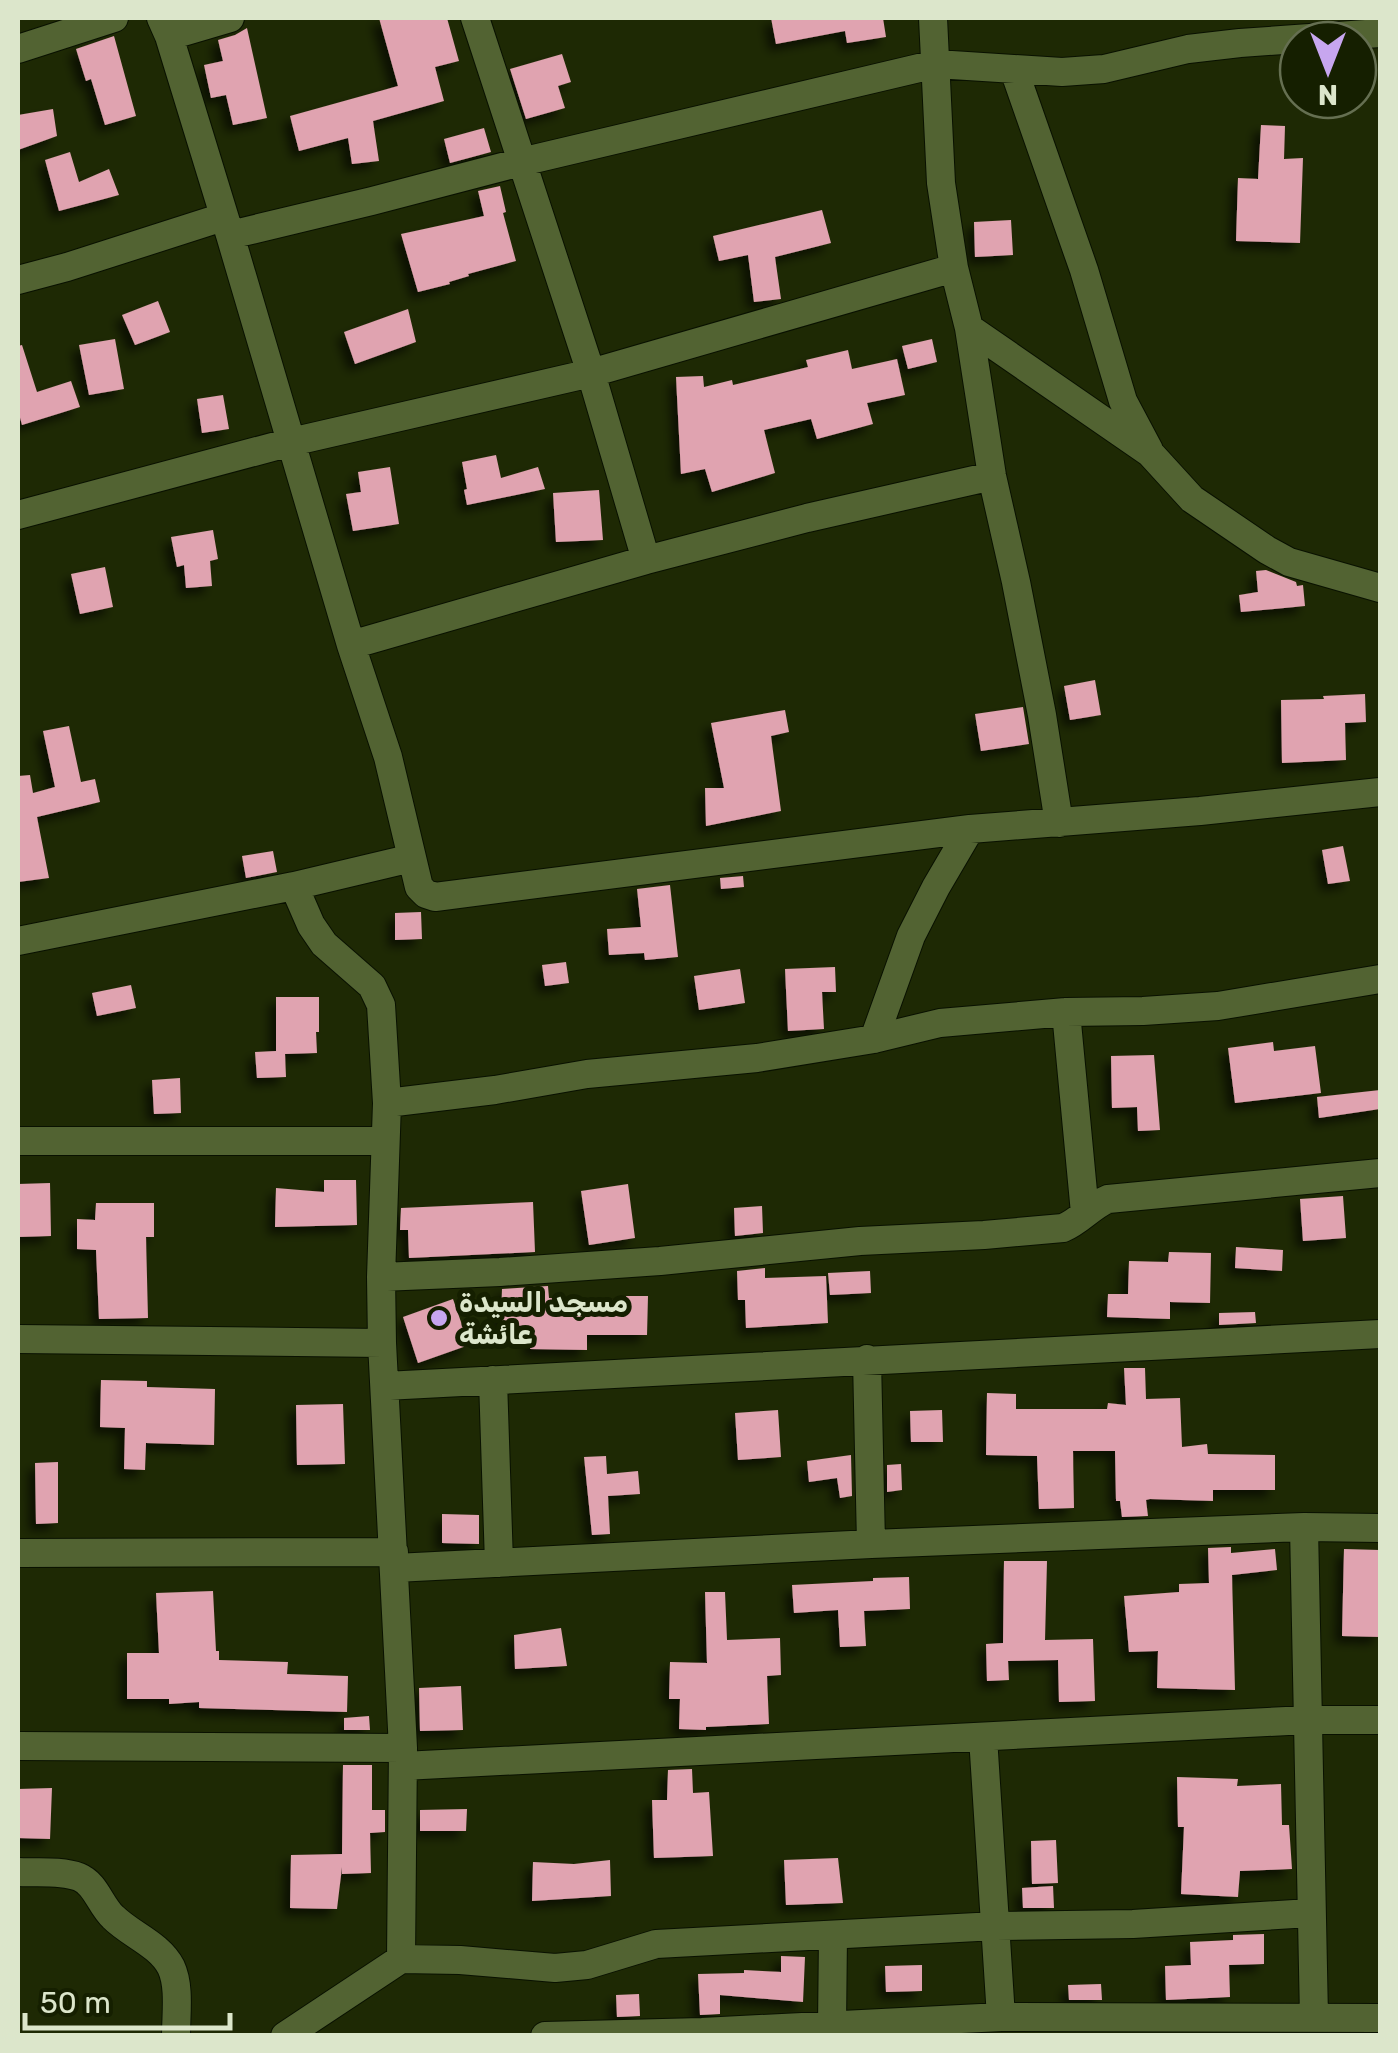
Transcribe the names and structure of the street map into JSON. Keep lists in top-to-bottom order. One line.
{"places":["مسجد السيدة عائشة"],"scale_bar":"50 m","north":"bottom"}
